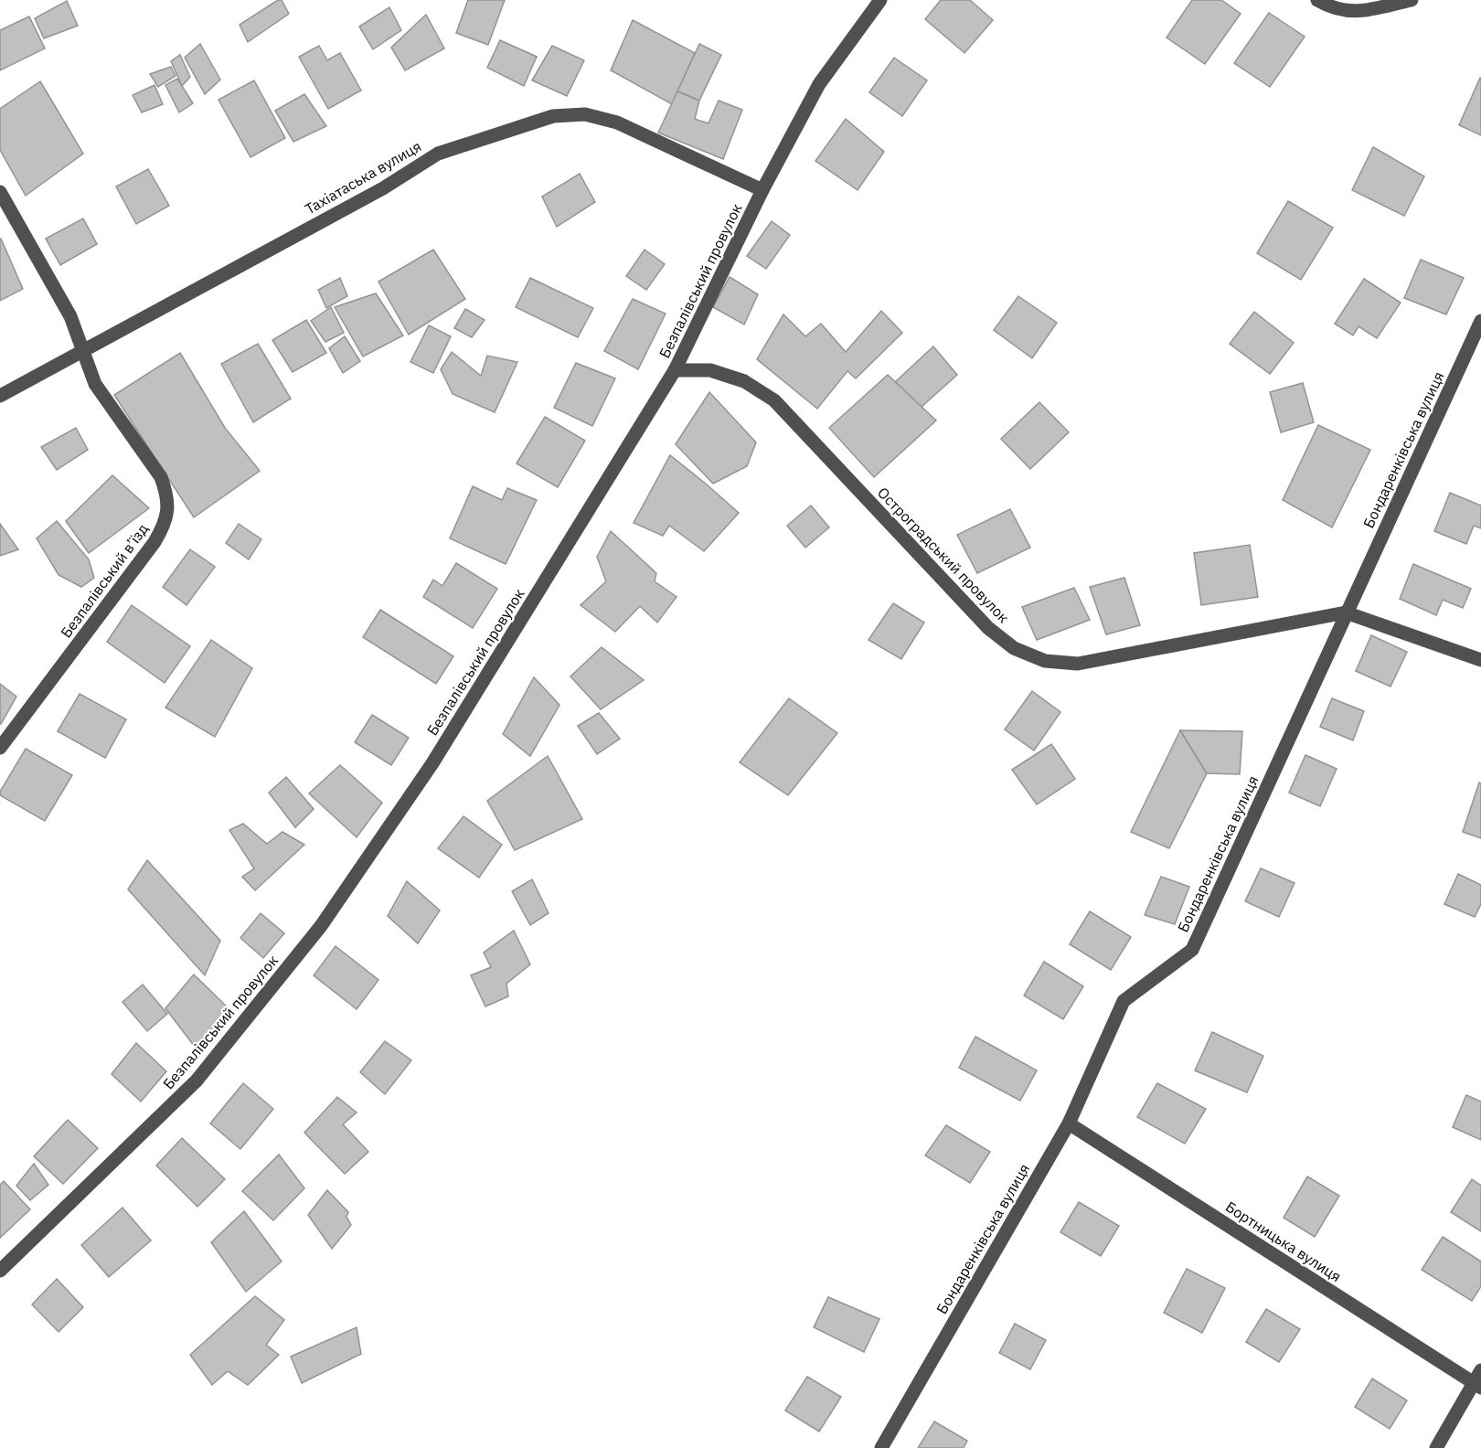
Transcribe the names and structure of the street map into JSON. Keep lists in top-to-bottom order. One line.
{"streets":{"street":["Тахіатаська вулиця","Безпалівський провулок","Бондаренківська вулиця","Остроградський провулок","Безпалівський в’їзд","Бортницька вулиця"]},"crossings":[["Тахіатаська вулиця","Безпалівський провулок"],["Тахіатаська вулиця","Безпалівський в’їзд"],["Безпалівський провулок","Остроградський провулок"],["Бондаренківська вулиця","Остроградський провулок"],["Бондаренківська вулиця","Бортницька вулиця"]]}
